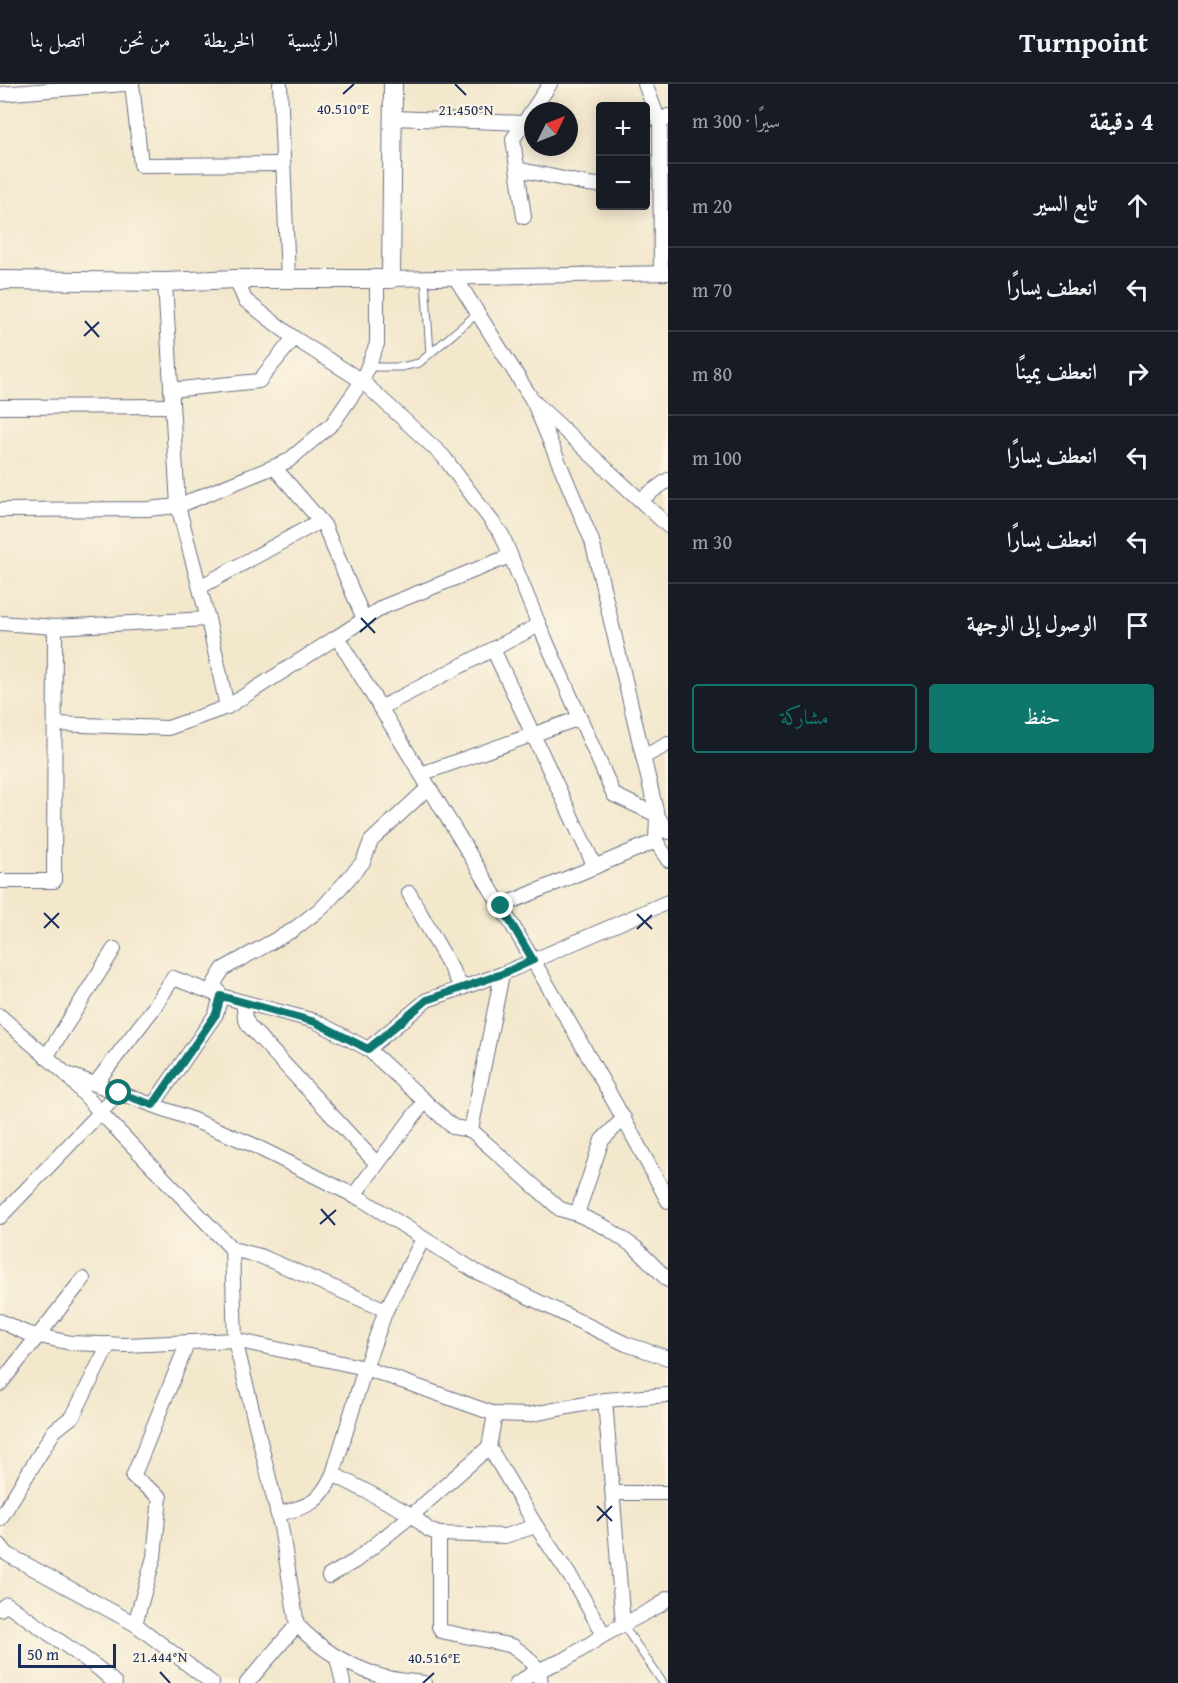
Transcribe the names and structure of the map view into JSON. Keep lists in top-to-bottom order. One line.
{"scale_bar":"50 m","north":"top right","page":{"header":"Turnpoint","nav":["الرئيسية","الخريطة","من نحن","اتصل بنا"],"heading":["4 دقيقة","سيرًا · 300 m"],"map_buttons":["+","−"],"list":[["تابع السير","20 m"],["انعطف يسارًا","70 m"],["انعطف يمينًا","80 m"],["انعطف يسارًا","100 m"],["انعطف يسارًا","30 m"],"الوصول إلى الوجهة"],"buttons":["حفظ","مشاركة"],"scale":"50 m"},"coordinates":["40.510°E","21.450°N","21.444°N","40.516°E"]}
